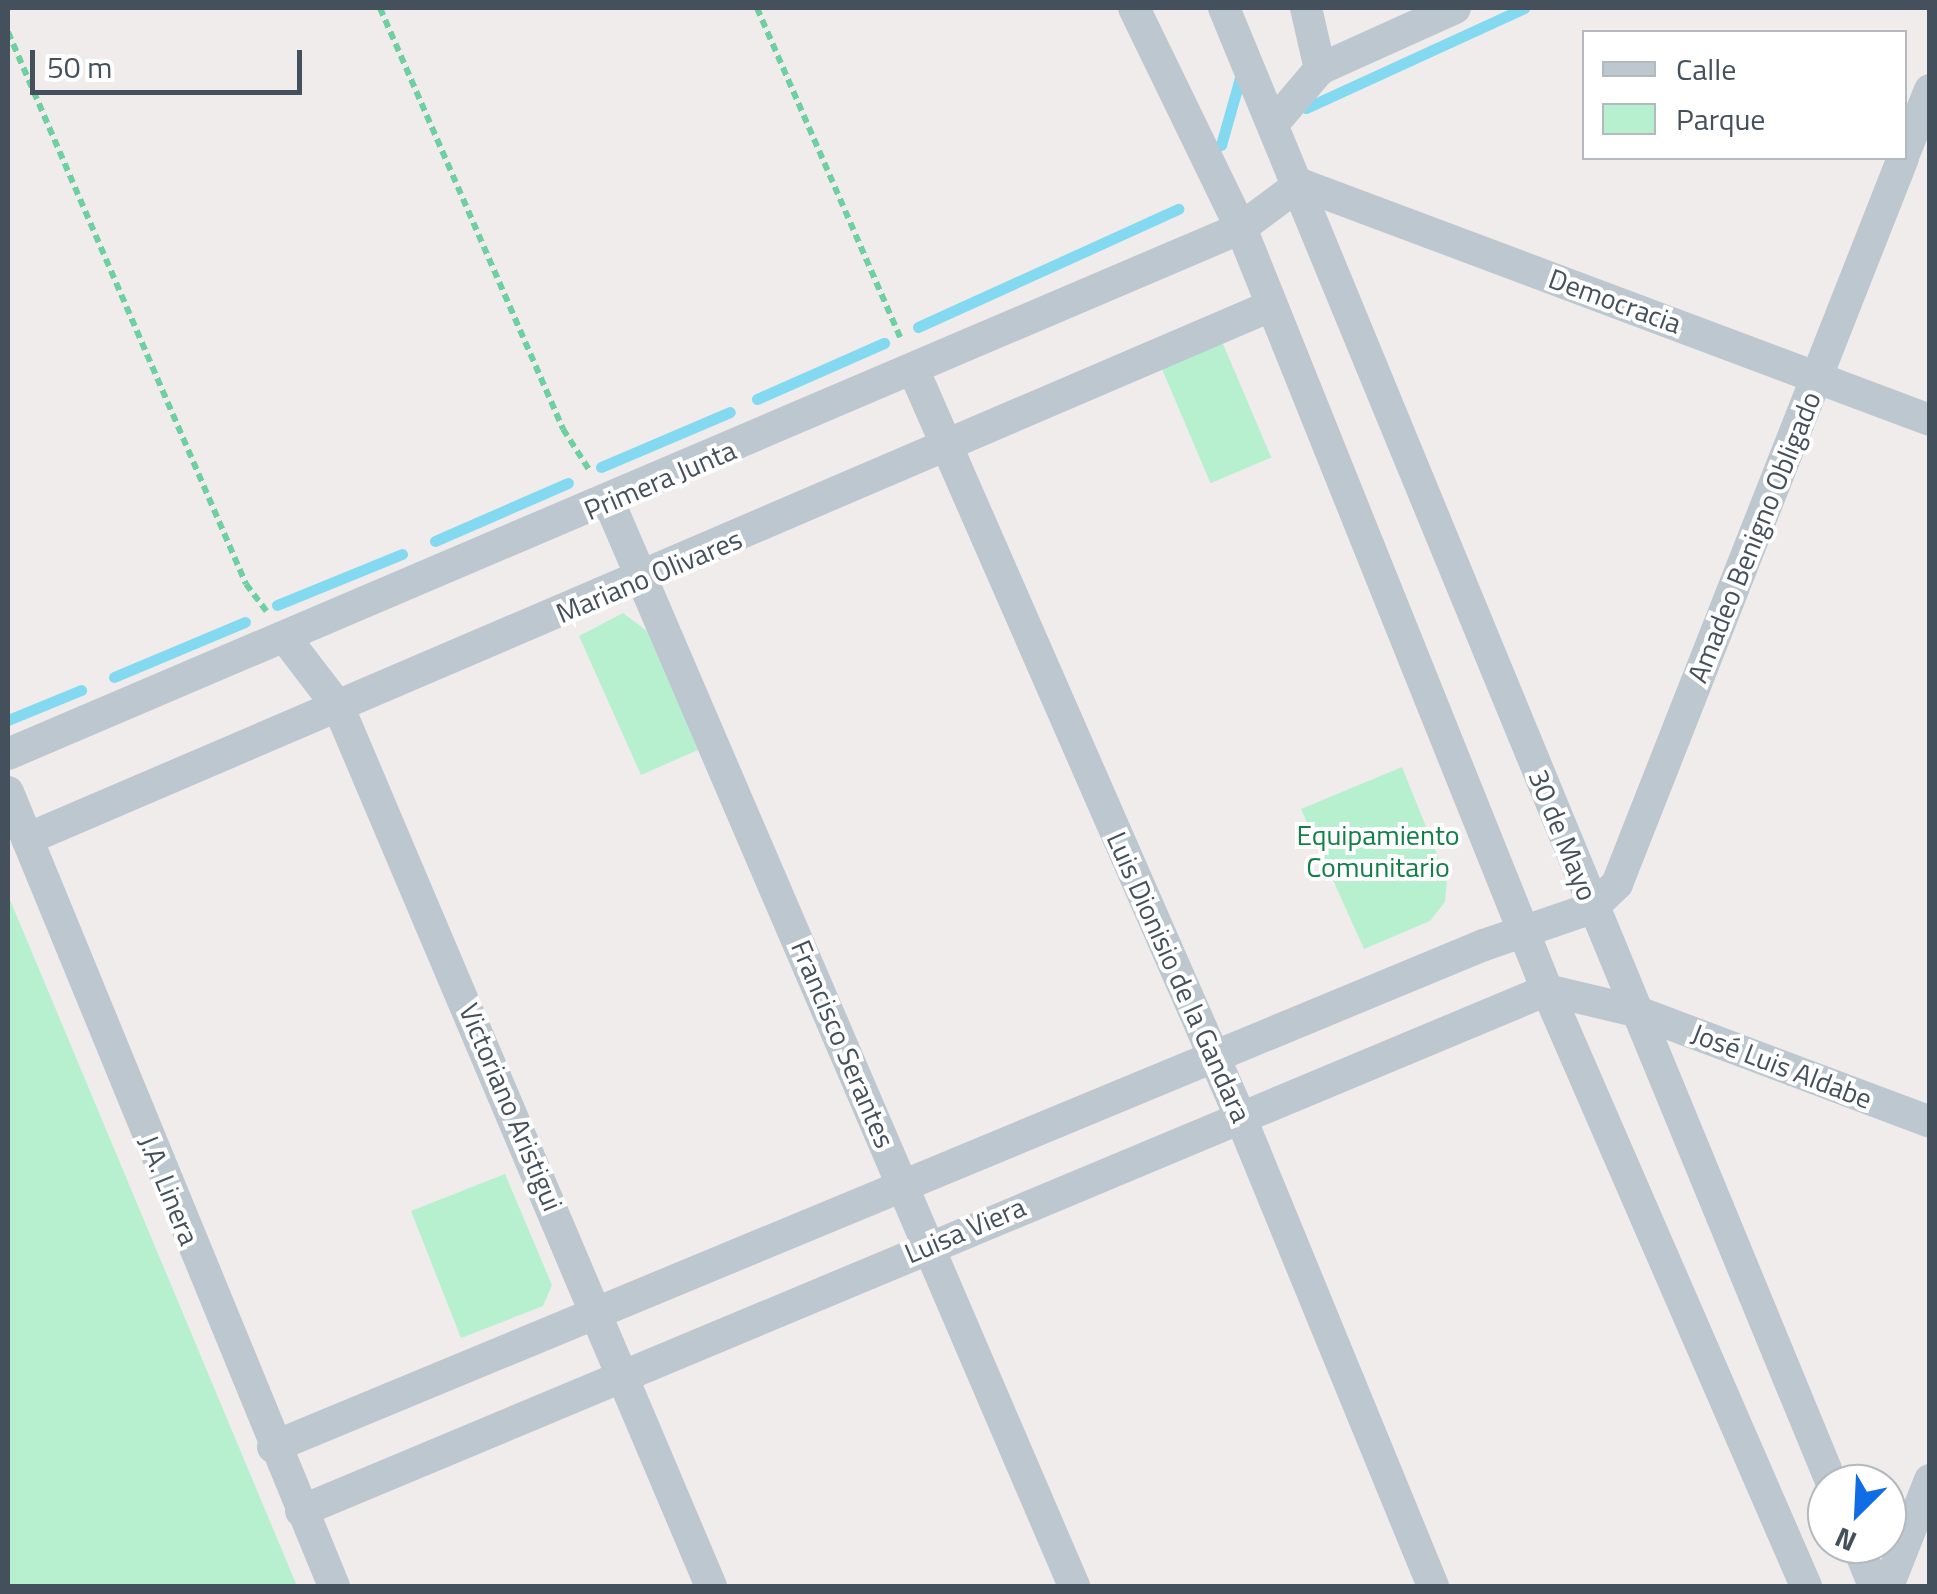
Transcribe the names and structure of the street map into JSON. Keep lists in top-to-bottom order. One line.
{"streets":{"street":["Democracia","Primera Junta","Amadeo Benigno Obligado","Mariano Olivares","30 de Mayo","Luis Dionisio de la Gandara","Francisco Serantes","José Luis Aldabe","Victoriano Aristigui","J.A. Linera","Luisa Viera"]},"crossings":[["Democracia","Primera Junta"],["Democracia","Amadeo Benigno Obligado"],["Democracia","30 de Mayo"],["Primera Junta","30 de Mayo"],["Primera Junta","Luis Dionisio de la Gandara"],["Primera Junta","Francisco Serantes"],["Primera Junta","Victoriano Aristigui"],["Amadeo Benigno Obligado","30 de Mayo"],["Mariano Olivares","Luis Dionisio de la Gandara"],["Mariano Olivares","Francisco Serantes"],["Mariano Olivares","Victoriano Aristigui"],["Mariano Olivares","J.A. Linera"],["30 de Mayo","José Luis Aldabe"],["Luis Dionisio de la Gandara","Luisa Viera"],["Francisco Serantes","Luisa Viera"],["Victoriano Aristigui","Luisa Viera"],["J.A. Linera","Luisa Viera"]],"parks":["Equipamiento Comunitario"],"legend":["Calle","Parque"],"scale_bar":"50 m","north":"bottom left"}
